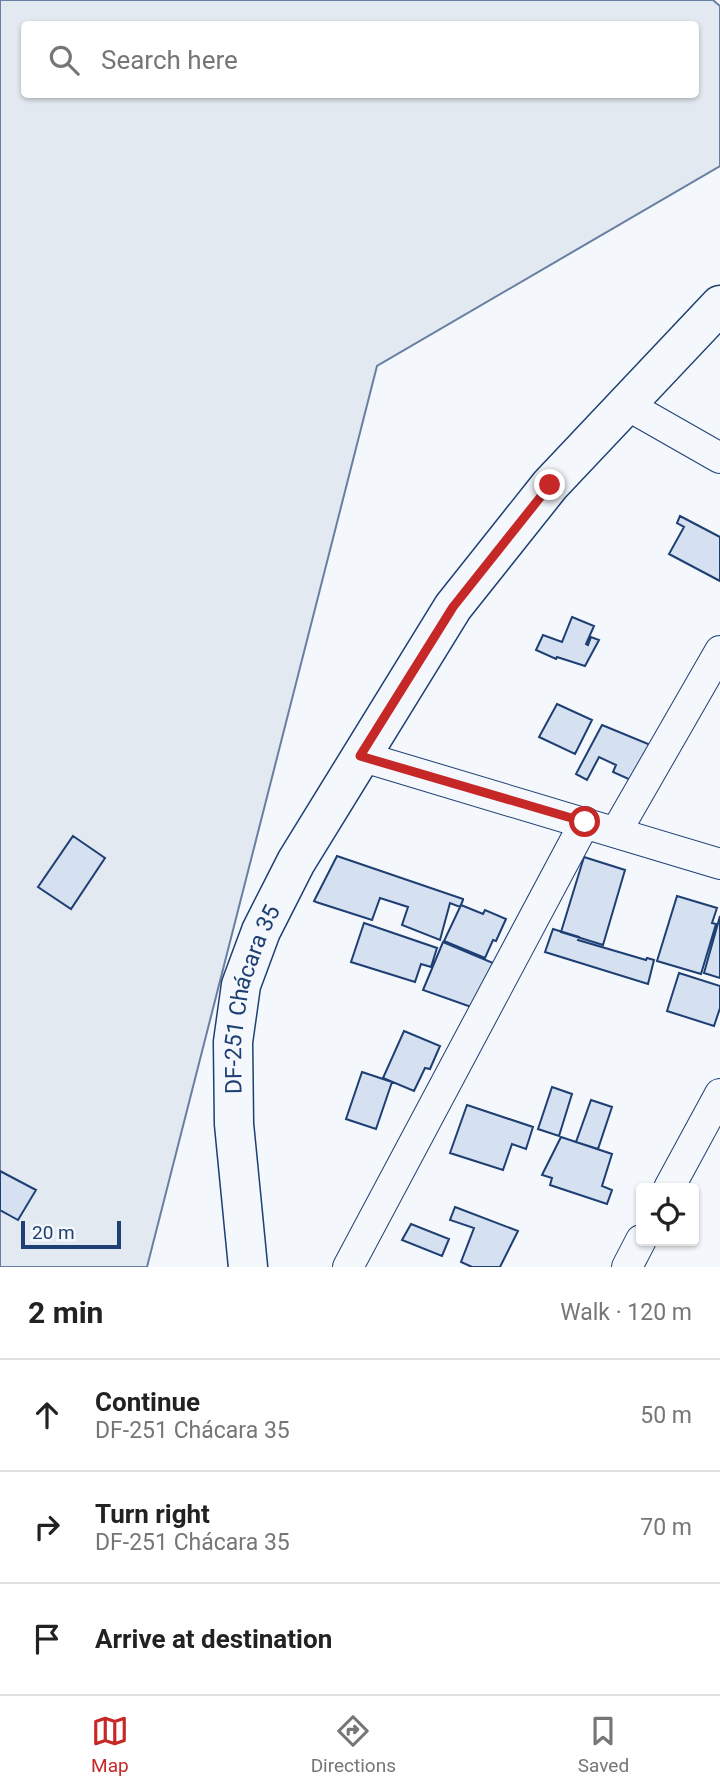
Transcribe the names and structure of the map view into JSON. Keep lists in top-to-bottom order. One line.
{"streets":{"street":["DF-251 Chácara 35"]},"scale_bar":"20 m","page":{"search":"Search here","scale":"20 m","heading":["2 min","Walk · 120 m"],"list":[["Continue","DF-251 Chácara 35","50 m"],["Turn right","DF-251 Chácara 35","70 m"],"Arrive at destination"],"nav":["Map","Directions","Saved"]}}
